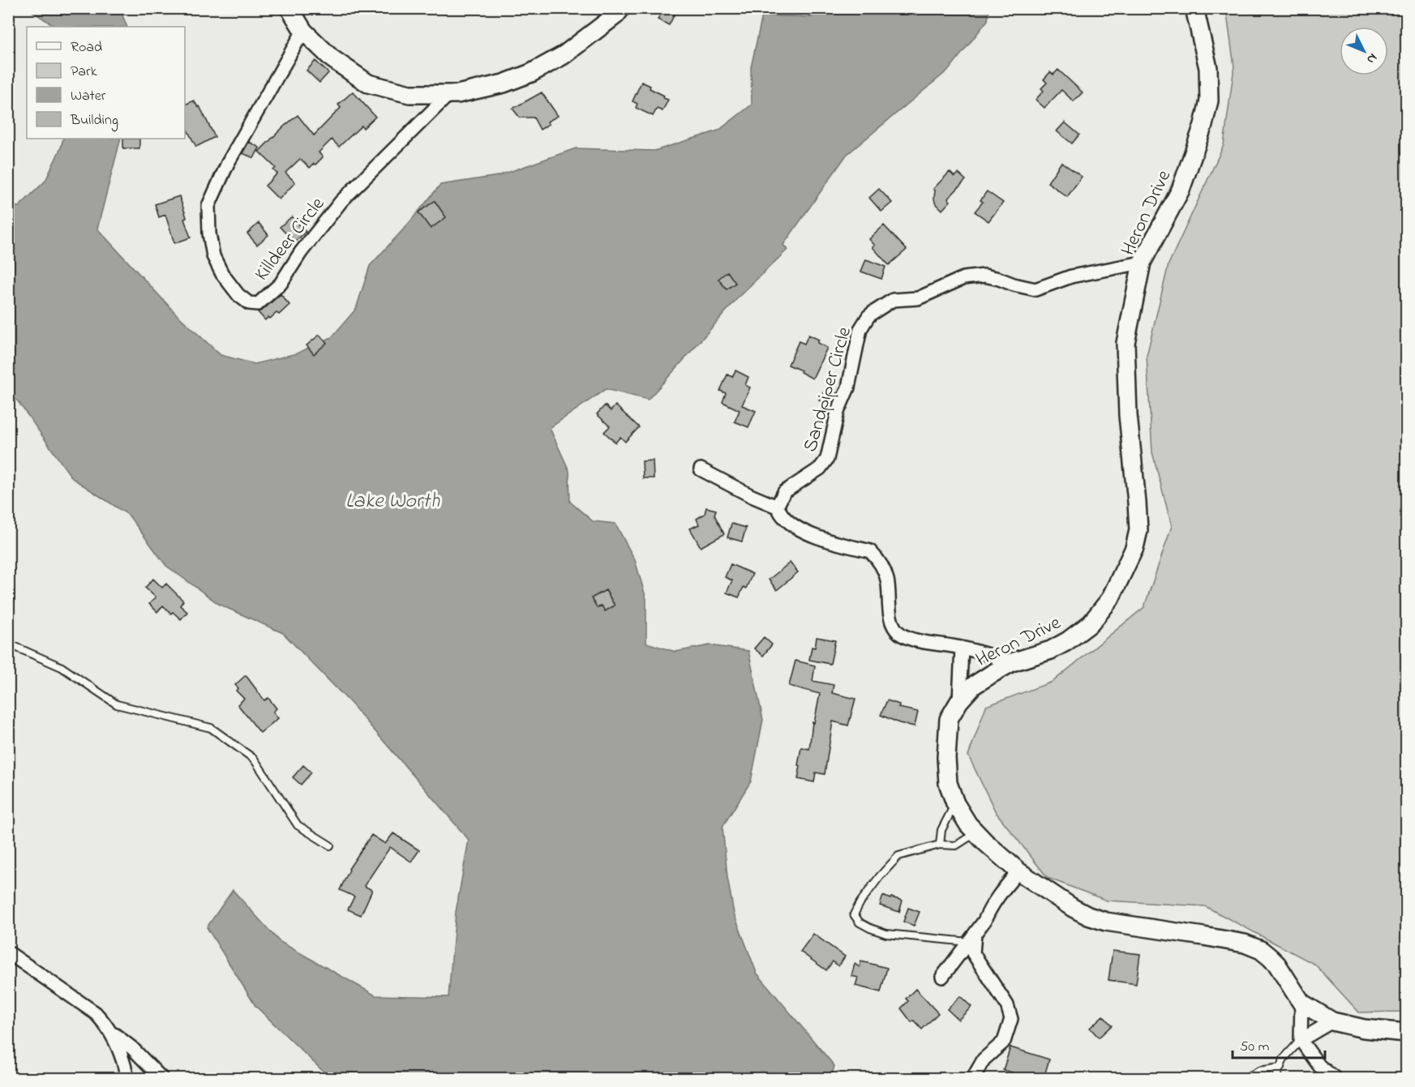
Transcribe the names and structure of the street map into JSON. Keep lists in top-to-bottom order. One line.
{"streets":{"street":["Heron Drive","Killdeer Circle","Sandpiper Circle"]},"crossings":[["Heron Drive","Sandpiper Circle"]],"water":["Lake Worth"],"legend":["Road","Park","Water","Building"],"scale_bar":"50 m","north":"bottom right"}
